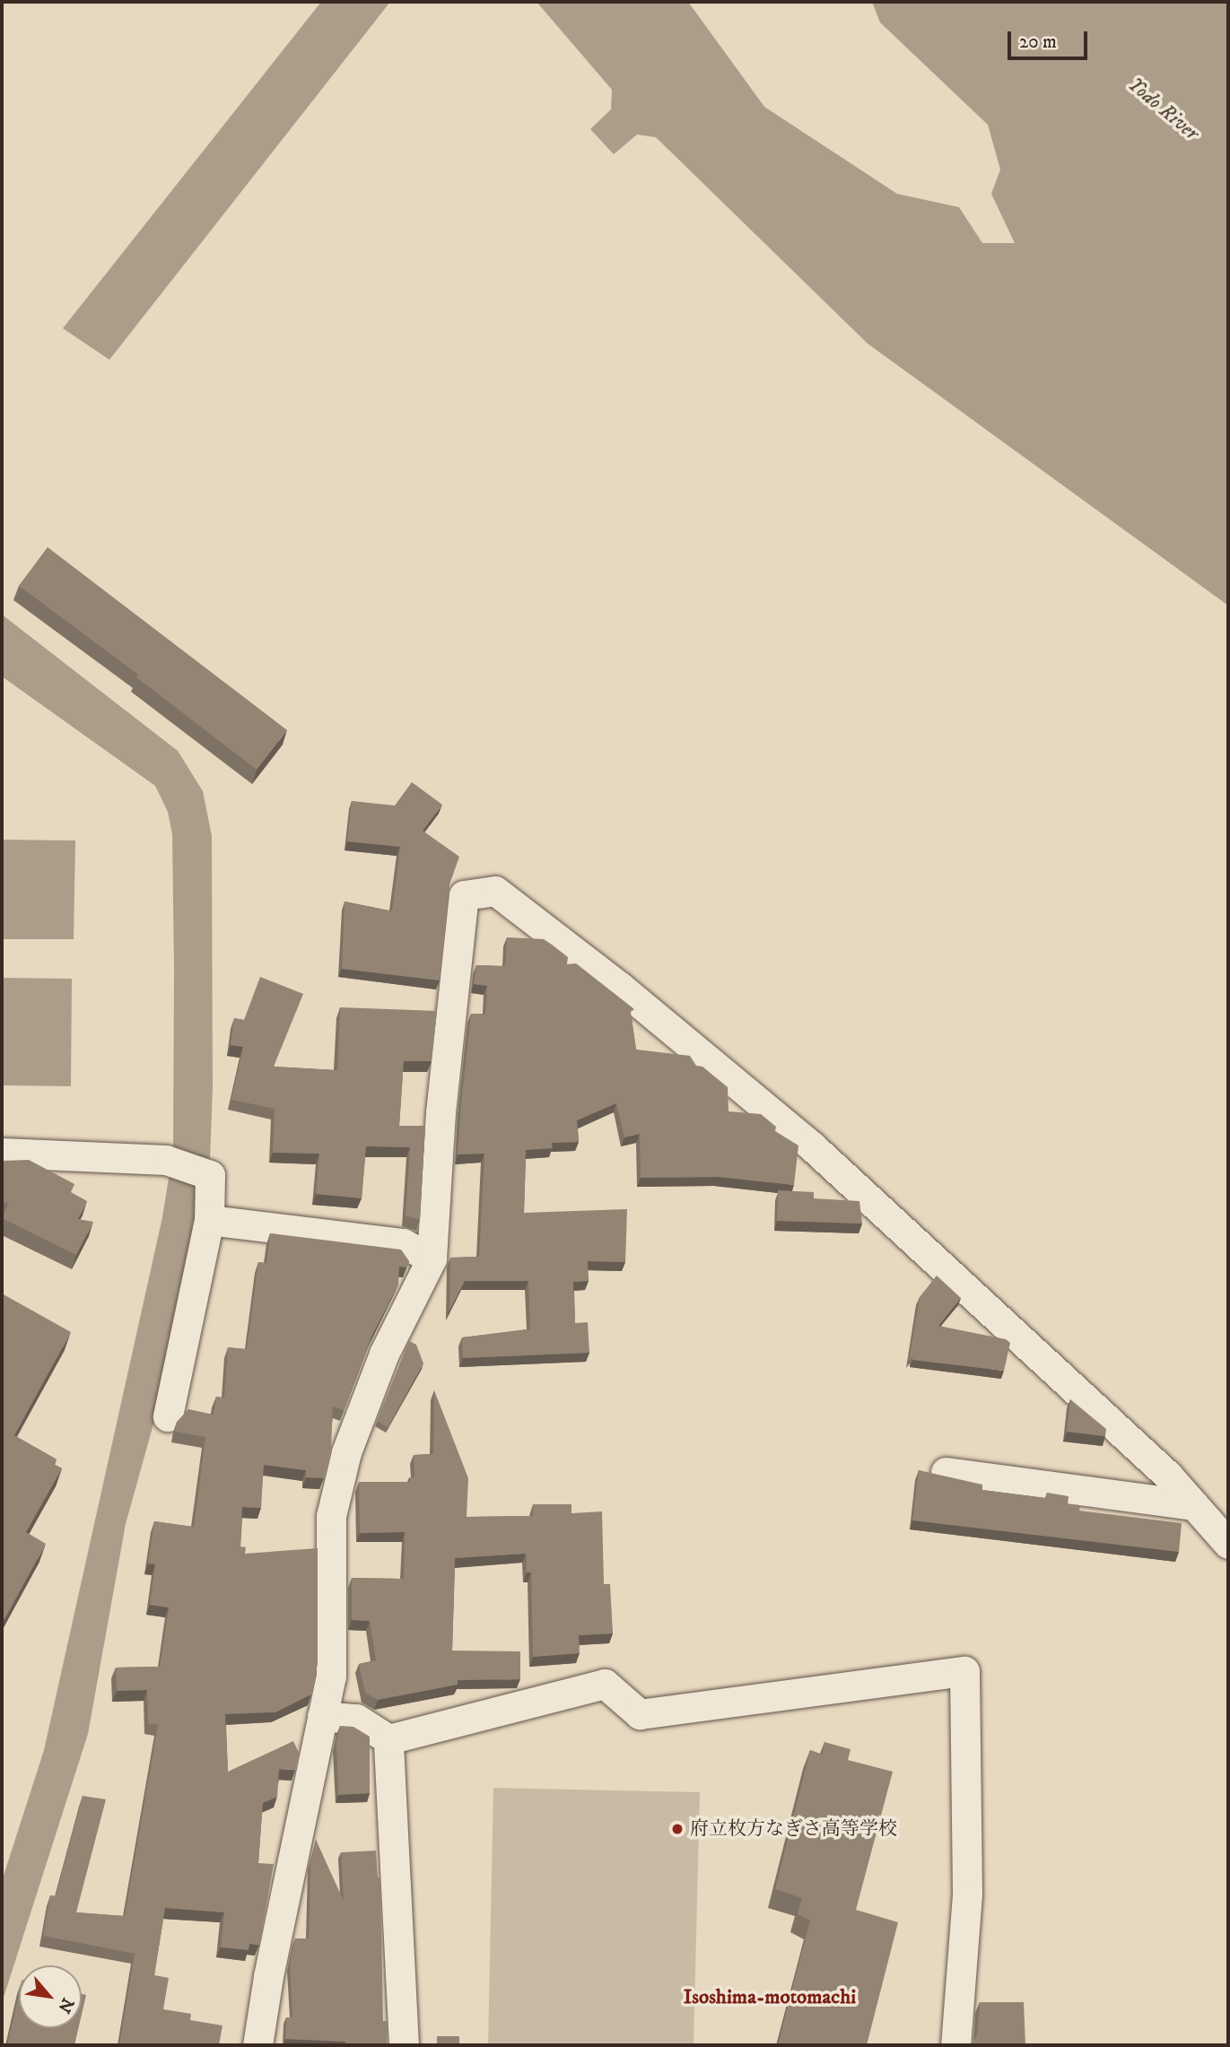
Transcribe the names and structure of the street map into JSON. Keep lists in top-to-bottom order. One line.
{"districts":["Isoshima-motomachi"],"water":["Yodo River"],"places":["府立枚方なぎさ高等学校"],"scale_bar":"20 m","north":"bottom right"}
